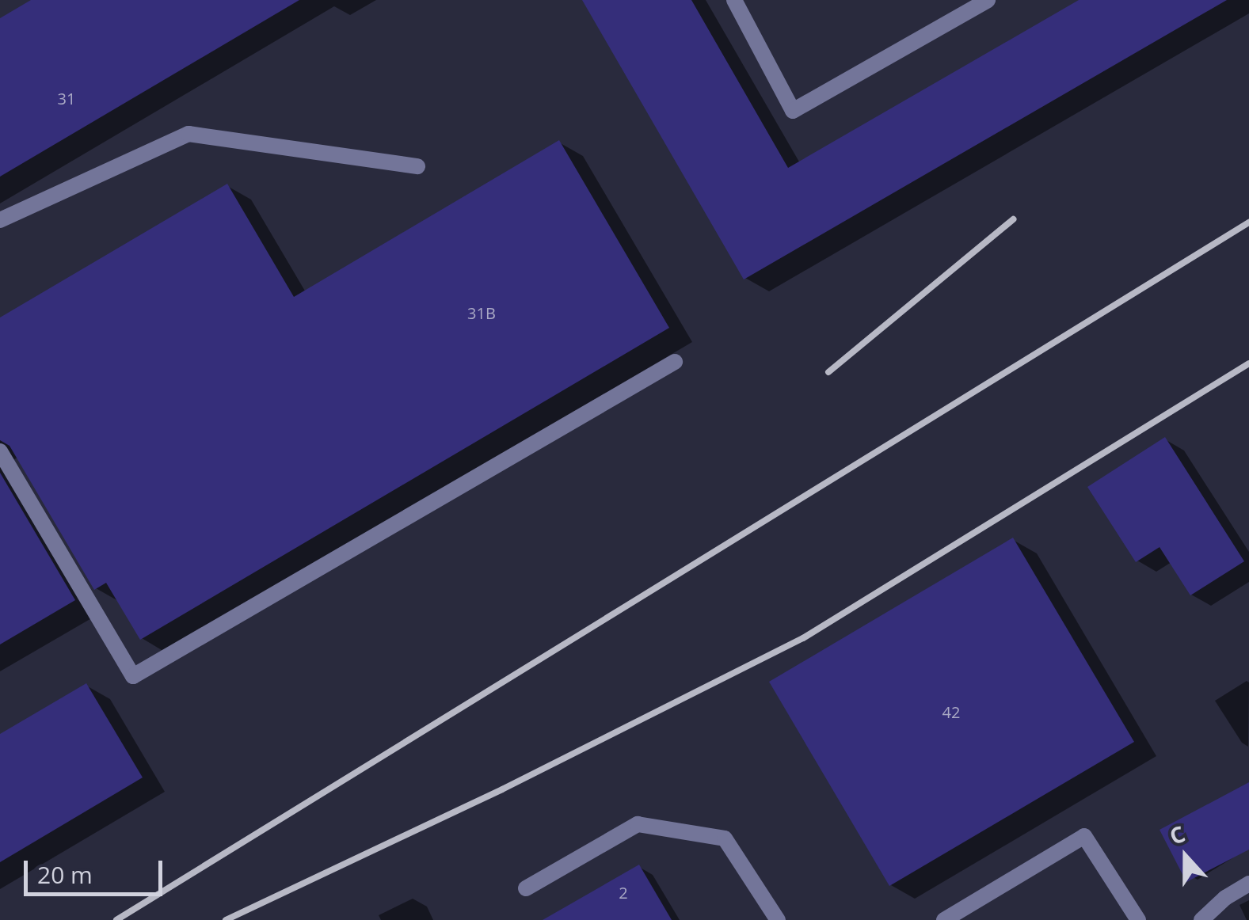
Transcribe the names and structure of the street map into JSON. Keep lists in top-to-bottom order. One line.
{"house_numbers":["31","31В","42","2"],"scale_bar":"20 m","north":"top"}
